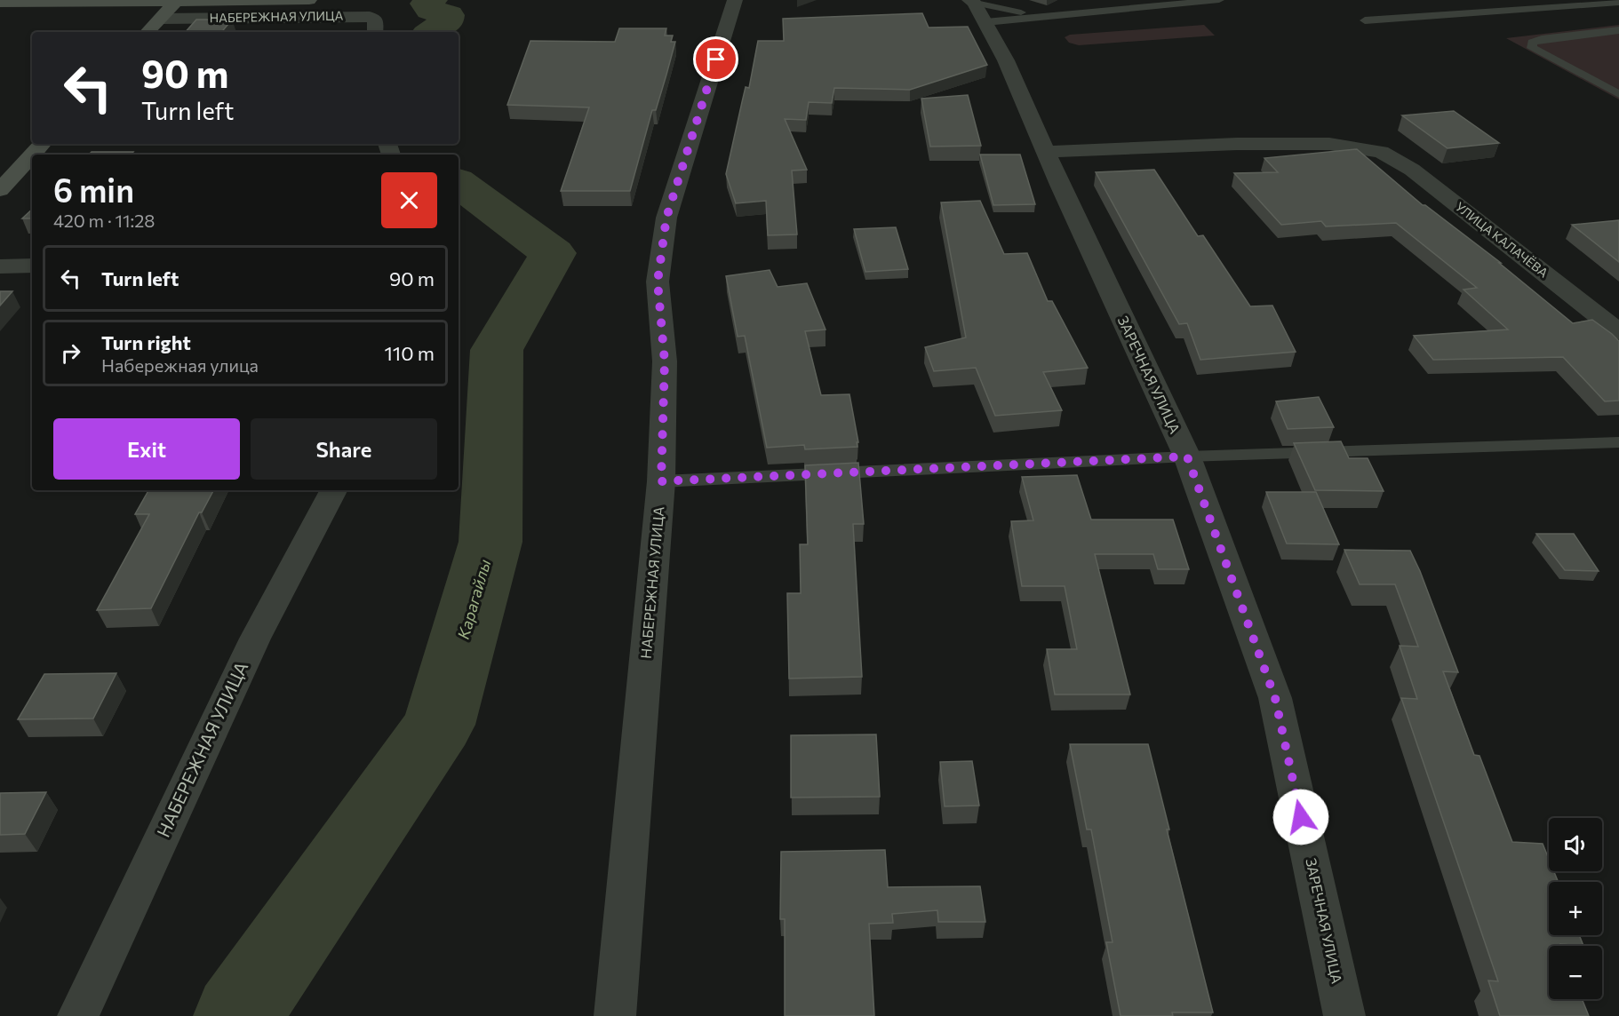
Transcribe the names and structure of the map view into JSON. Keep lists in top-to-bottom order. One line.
{"streets":{"street":["НАБЕРЕЖНАЯ УЛИЦА","УЛИЦА КАЛАЧЁВА","ЗАРЕЧНАЯ УЛИЦА"]},"crossings":[["УЛИЦА КАЛАЧЁВА","ЗАРЕЧНАЯ УЛИЦА"]],"water":["Карагайлы"],"page":{"turn":["90 m","Turn left"],"heading":["6 min","420 m · 11:28"],"list":[{"name":"Turn left","value":"90 m"},{"name":"Turn right","note":"Набережная улица","value":"110 m"}],"buttons":["Exit","Share"],"map_buttons":["+","−"]}}
